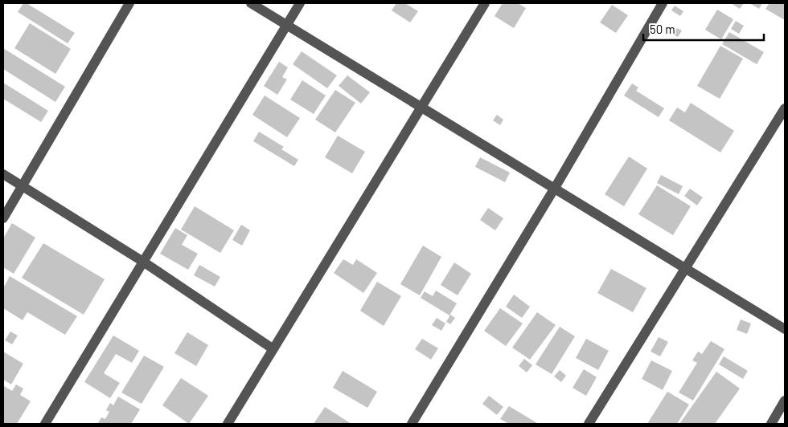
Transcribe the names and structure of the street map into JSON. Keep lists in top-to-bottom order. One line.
{"scale_bar":"50 m"}
